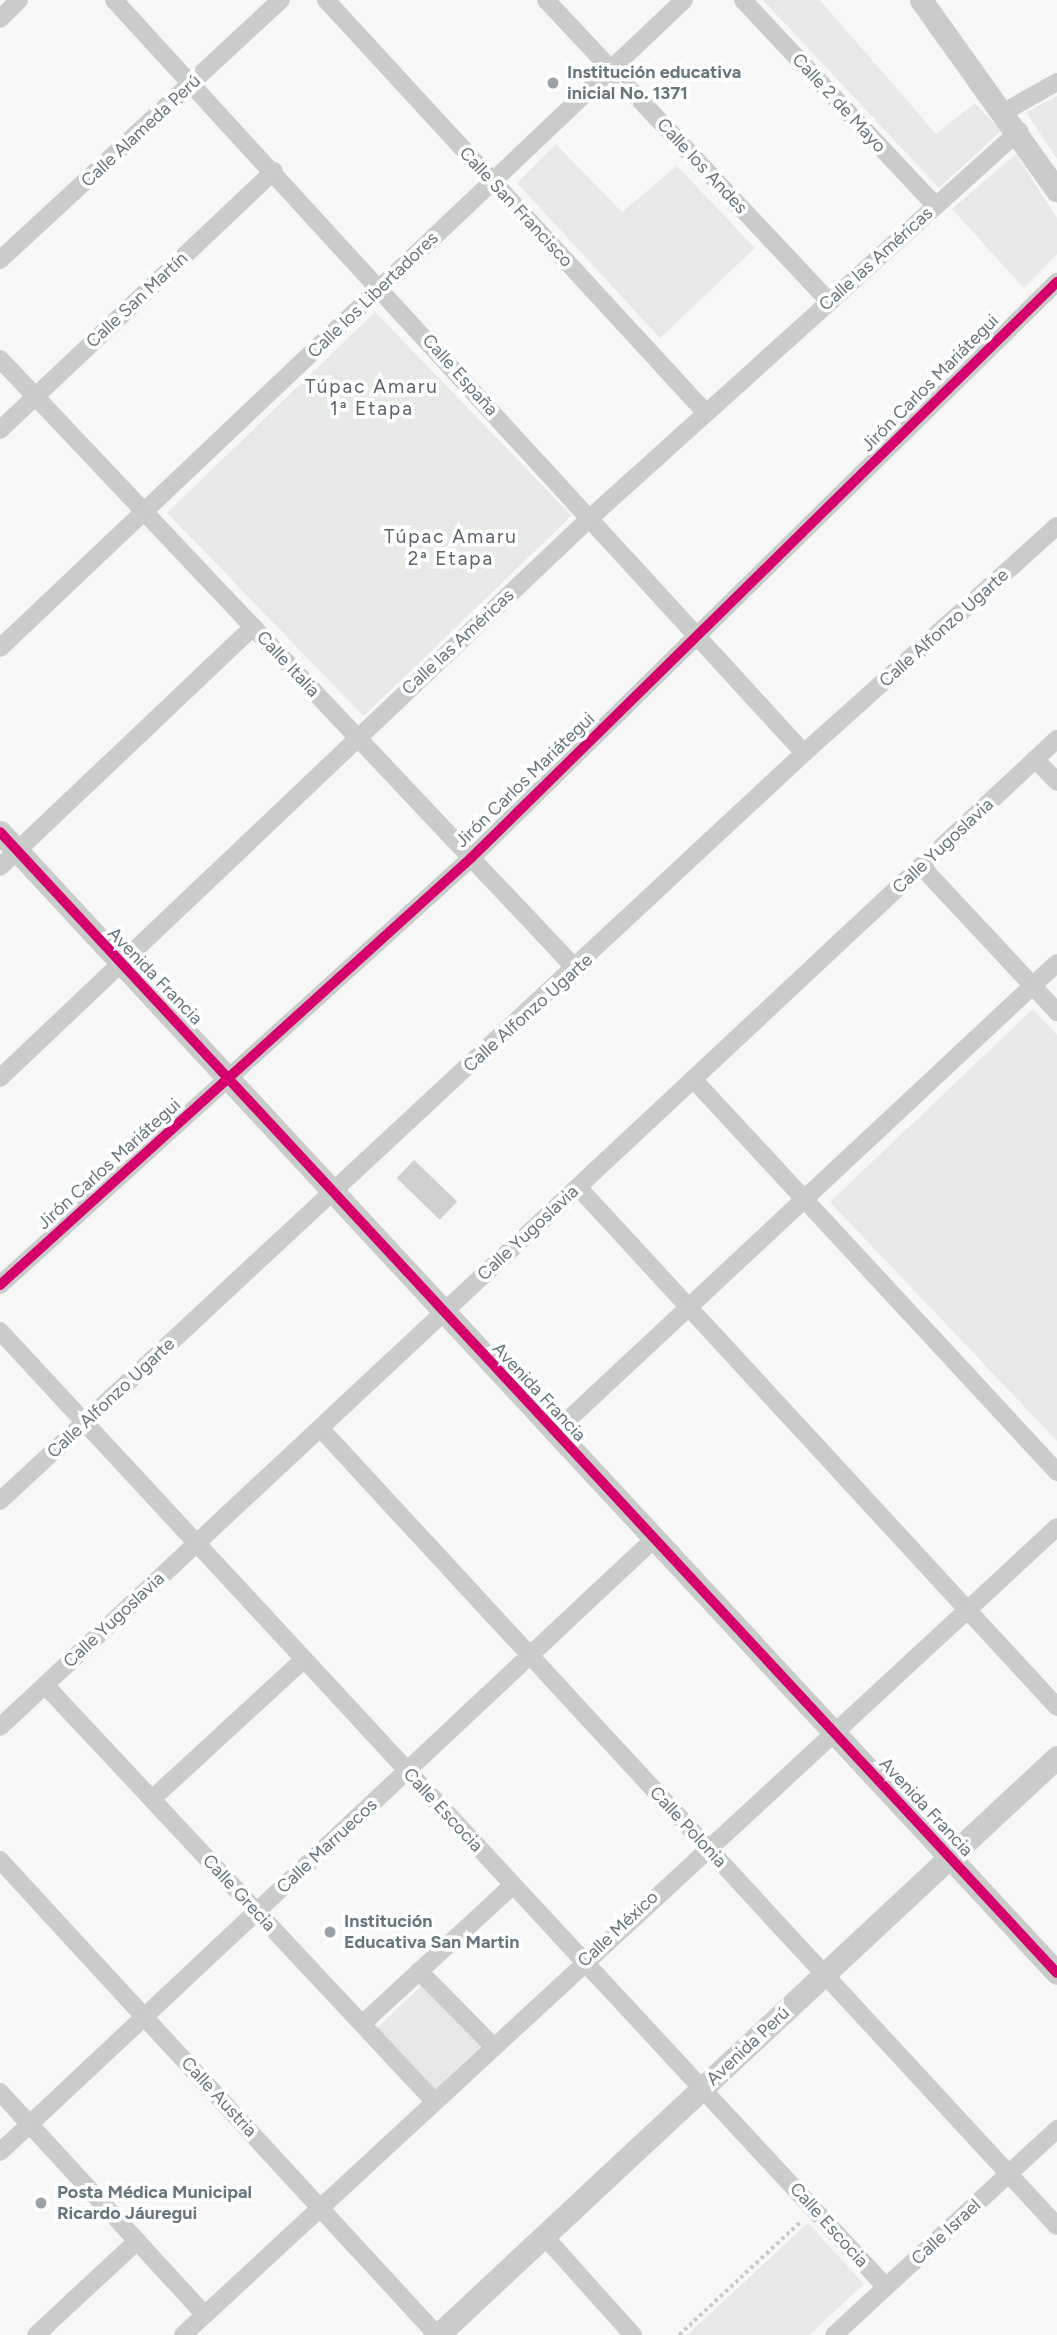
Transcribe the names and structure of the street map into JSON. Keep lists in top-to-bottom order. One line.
{"streets":{"street":["Calle 2 de Mayo","Calle Alameda Perú","Calle los Andes","Calle San Francisco","Calle las Américas","Calle los Libertadores","Calle San Martín","Calle España","Jirón Carlos Mariátegui","Calle Alfonzo Ugarte","Calle Italia","Calle Yugoslavia","Avenida Francia","Calle Escocia","Calle Polonia","Calle Marruecos","Calle Grecia","Calle México","Avenida Perú","Calle Austria","Calle Israel"]},"crossings":[["Calle 2 de Mayo","Calle las Américas"],["Calle Alameda Perú","Calle España"],["Calle los Andes","Calle las Américas"],["Calle los Andes","Calle los Libertadores"],["Calle San Francisco","Calle las Américas"],["Calle San Francisco","Calle los Libertadores"],["Calle las Américas","Calle España"],["Calle las Américas","Calle Italia"],["Calle las Américas","Avenida Francia"],["Calle los Libertadores","Calle España"],["Calle los Libertadores","Calle Italia"],["Calle San Martín","Calle España"],["Calle San Martín","Calle Italia"],["Calle España","Jirón Carlos Mariátegui"],["Calle España","Calle Alfonzo Ugarte"],["Jirón Carlos Mariátegui","Calle Italia"],["Jirón Carlos Mariátegui","Avenida Francia"],["Calle Alfonzo Ugarte","Calle Italia"],["Calle Alfonzo Ugarte","Avenida Francia"],["Calle Alfonzo Ugarte","Calle Escocia"],["Calle Yugoslavia","Avenida Francia"],["Calle Yugoslavia","Calle Escocia"],["Calle Yugoslavia","Calle Polonia"],["Calle Yugoslavia","Calle Grecia"],["Avenida Francia","Calle Marruecos"],["Avenida Francia","Calle México"],["Avenida Francia","Avenida Perú"],["Calle Escocia","Calle Marruecos"],["Calle Escocia","Calle México"],["Calle Escocia","Avenida Perú"],["Calle Escocia","Calle Israel"],["Calle Polonia","Calle Marruecos"],["Calle Polonia","Calle México"],["Calle Polonia","Avenida Perú"],["Calle Polonia","Calle Israel"],["Calle Marruecos","Calle Grecia"],["Calle Marruecos","Calle Austria"],["Calle Grecia","Calle México"],["Calle México","Calle Austria"],["Avenida Perú","Calle Austria"]],"districts":["Túpac Amaru 1ª Etapa","Túpac Amaru 2ª Etapa"],"places":["Institución educativa inicial No. 1371","Institución Educativa San Martin","Posta Médica Municipal Ricardo Jáuregui"]}
